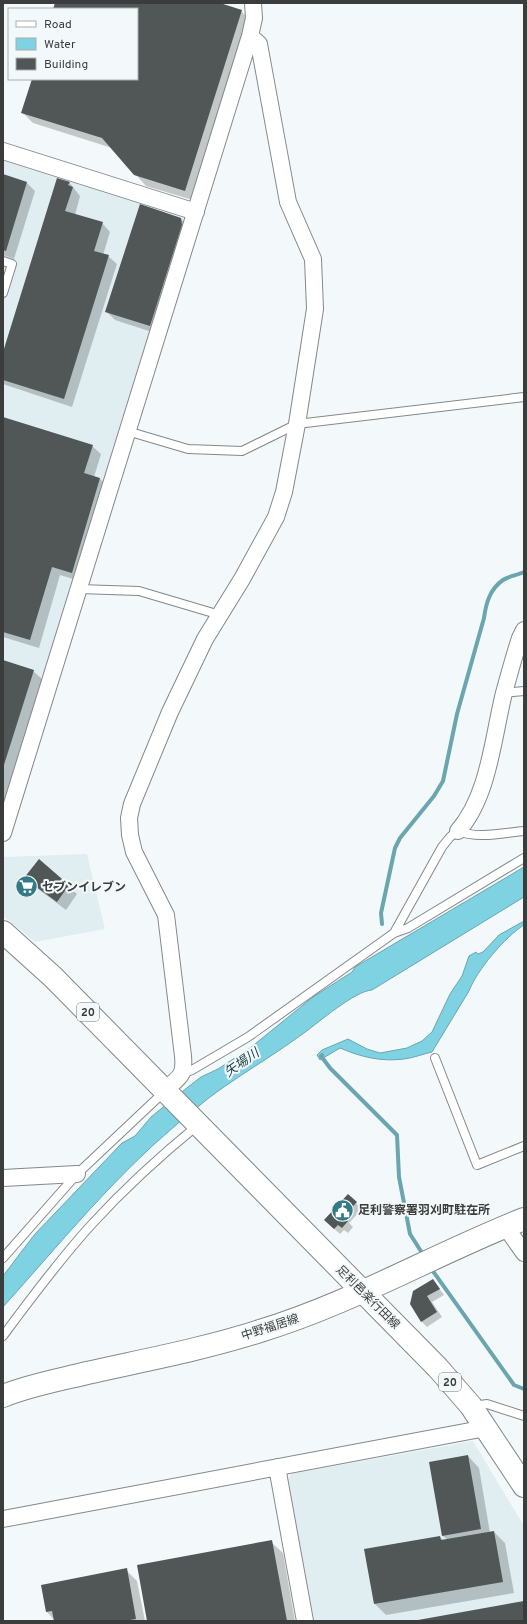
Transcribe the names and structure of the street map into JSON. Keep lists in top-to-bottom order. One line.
{"streets":{"main road":["20","足利邑楽行田線","中野福居線"]},"crossings":[["20","足利邑楽行田線"],["足利邑楽行田線","中野福居線"]],"water":["矢場川"],"places":{"supermarket":["セブンイレブン"],"public building":["足利警察署羽刈町駐在所"]},"legend":["Road","Water","Building"]}
